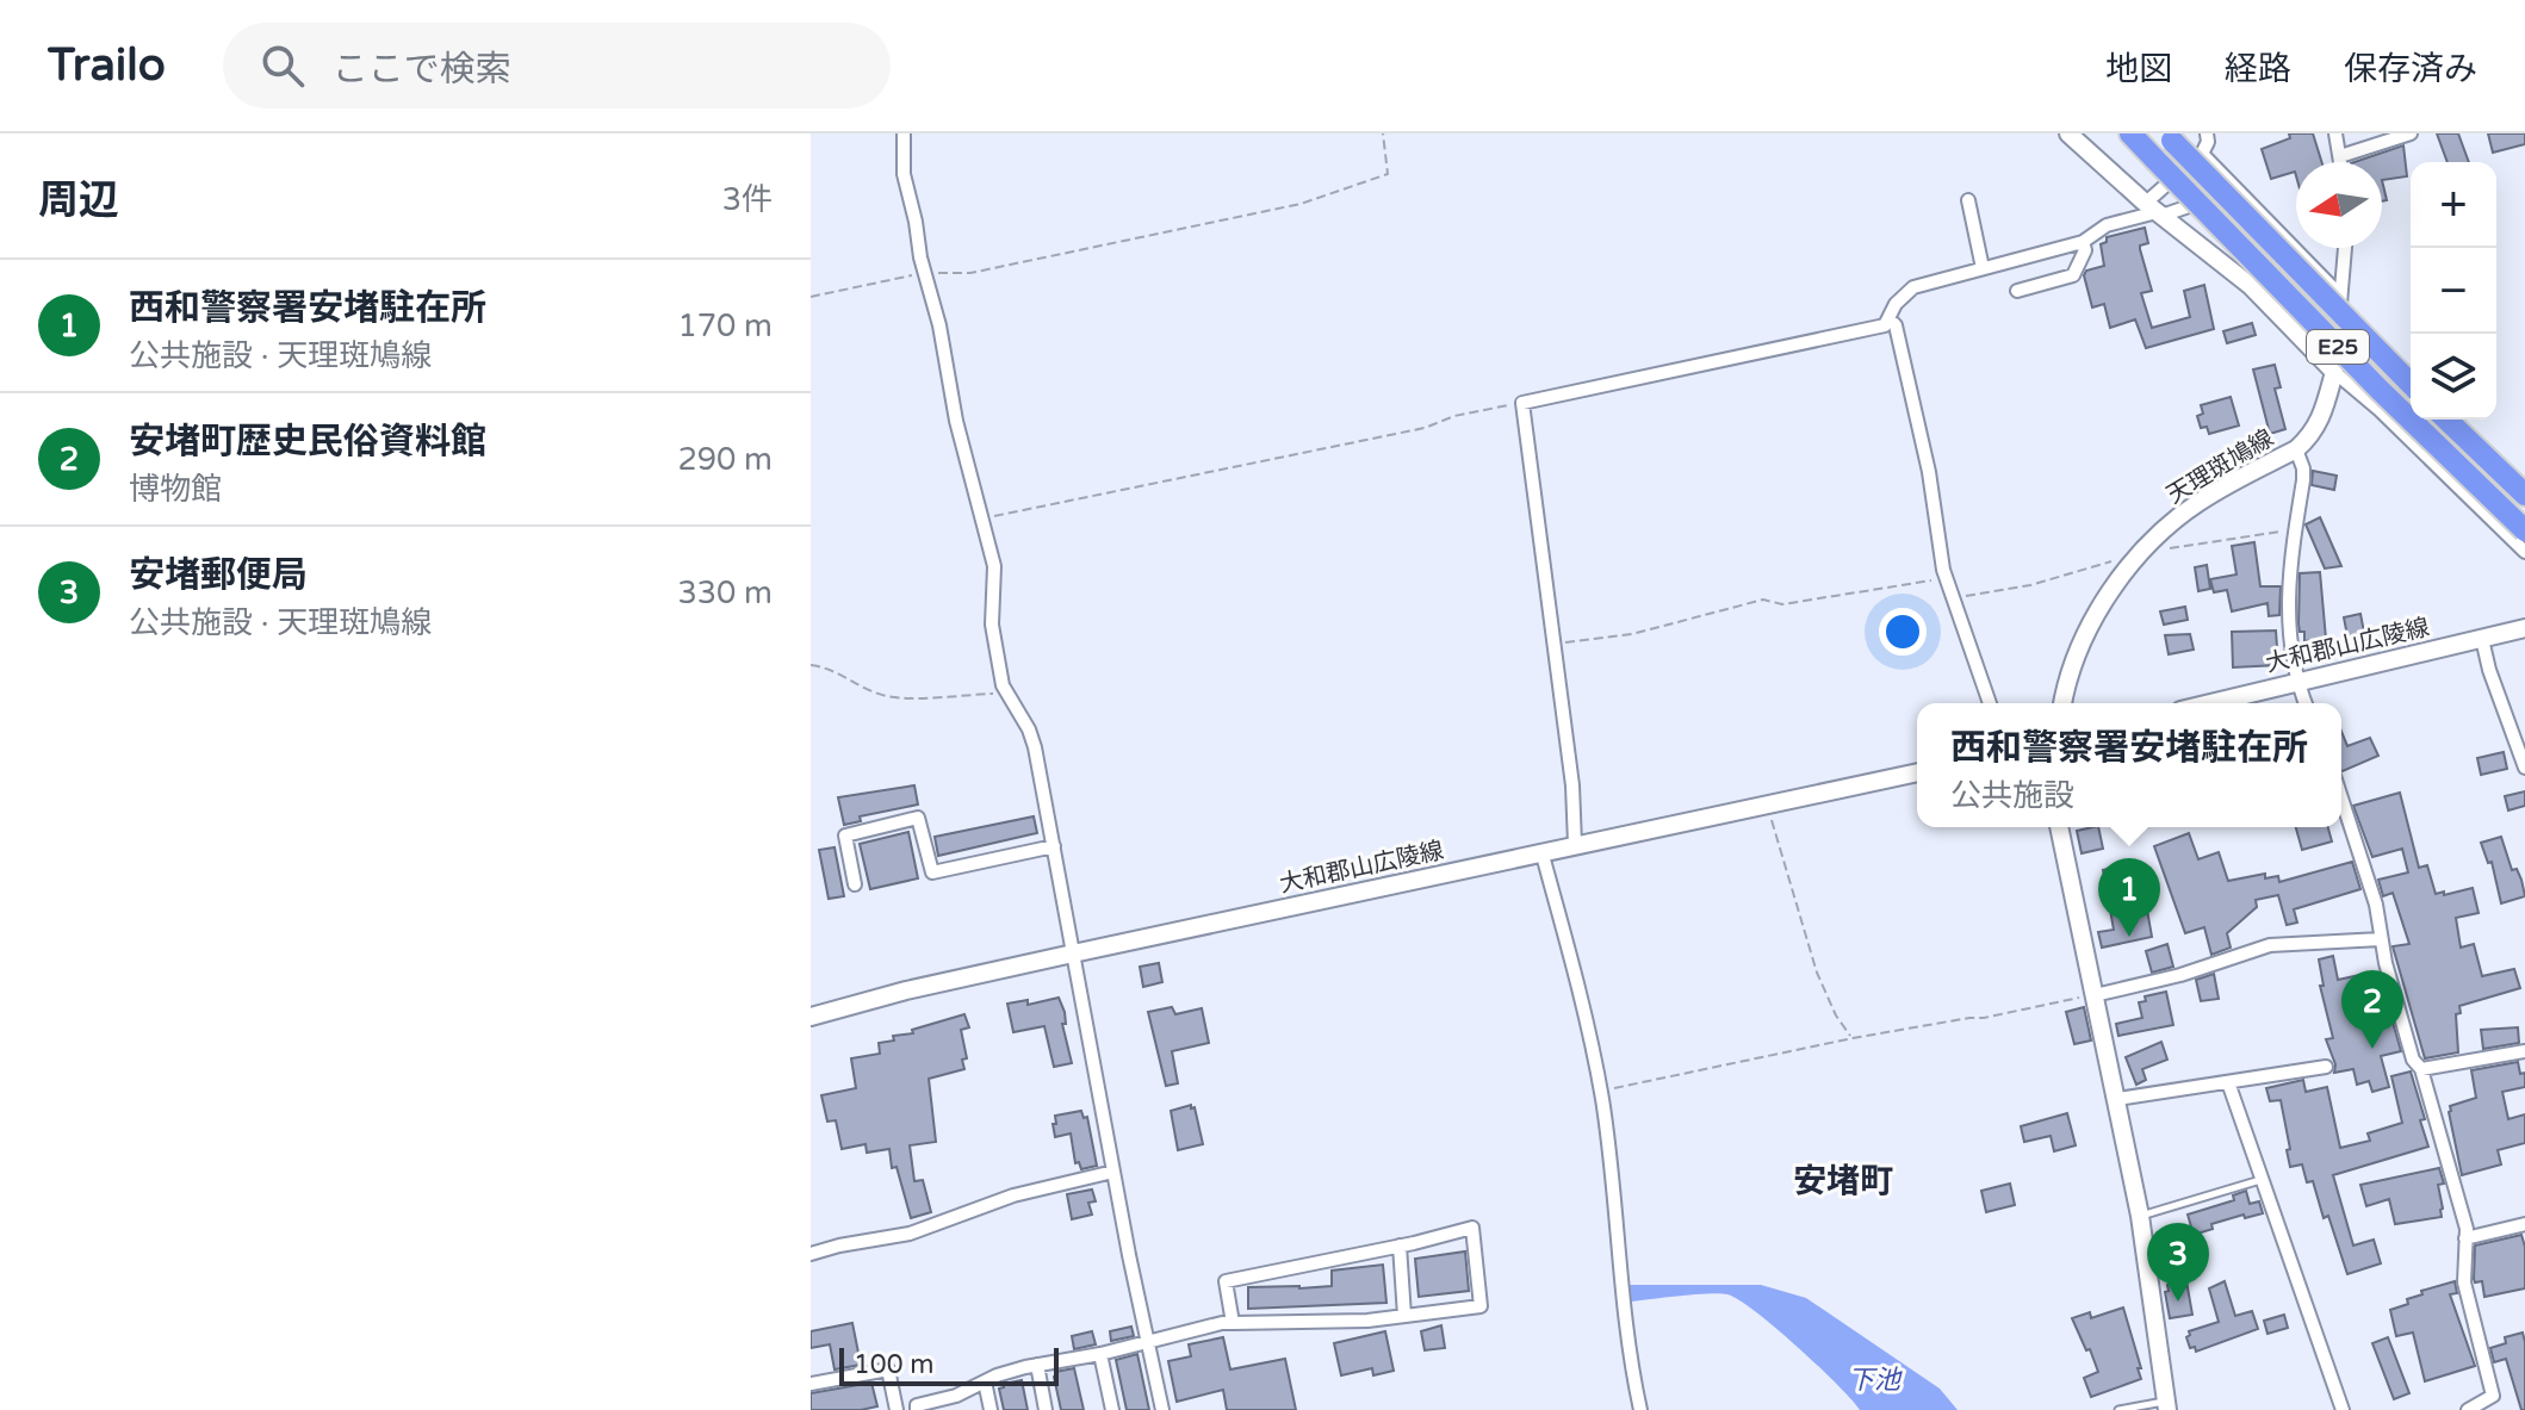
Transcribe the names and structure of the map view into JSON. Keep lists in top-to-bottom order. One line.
{"streets":{"highway":["E25"],"main road":["天理斑鳩線","大和郡山広陵線"]},"districts":["安堵町"],"water":["下池"],"scale_bar":"100 m","north":"left","page":{"header":"Trailo","search":"ここで検索","nav":["地図","経路","保存済み"],"heading":["周辺","3件"],"map_buttons":["+","−"],"list":[{"mark":"1","name":"西和警察署安堵駐在所","note":"公共施設 · 天理斑鳩線","value":"170 m"},{"mark":"2","name":"安堵町歴史民俗資料館","note":"博物館","value":"290 m"},{"mark":"3","name":"安堵郵便局","note":"公共施設 · 天理斑鳩線","value":"330 m"}],"popup":["西和警察署安堵駐在所","公共施設"],"pins":["1","2","3"],"scale":"100 m"}}
